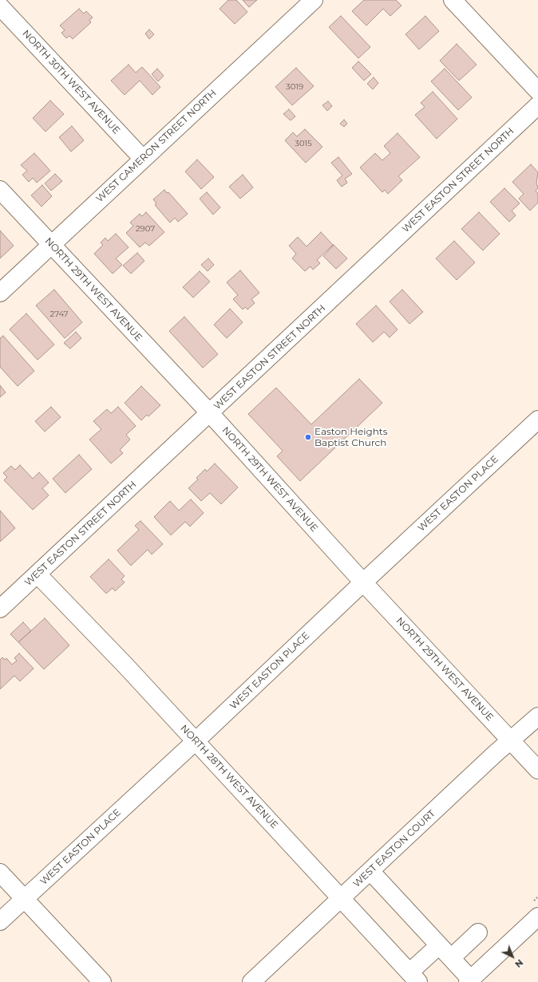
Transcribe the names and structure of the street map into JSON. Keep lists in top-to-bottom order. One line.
{"streets":{"street":["NORTH 30TH WEST AVENUE","WEST CAMERON STREET NORTH","WEST EASTON STREET NORTH","NORTH 29TH WEST AVENUE","WEST EASTON PLACE","NORTH 28TH WEST AVENUE","WEST EASTON COURT"]},"crossings":[["NORTH 30TH WEST AVENUE","WEST CAMERON STREET NORTH"],["WEST CAMERON STREET NORTH","NORTH 29TH WEST AVENUE"],["WEST EASTON STREET NORTH","NORTH 29TH WEST AVENUE"],["WEST EASTON STREET NORTH","NORTH 28TH WEST AVENUE"],["NORTH 29TH WEST AVENUE","WEST EASTON PLACE"],["NORTH 29TH WEST AVENUE","WEST EASTON COURT"],["WEST EASTON PLACE","NORTH 28TH WEST AVENUE"],["NORTH 28TH WEST AVENUE","WEST EASTON COURT"]],"places":["Easton Heights Baptist Church"],"house_numbers":["3019","3015","2907","2747"],"north":"bottom right"}
